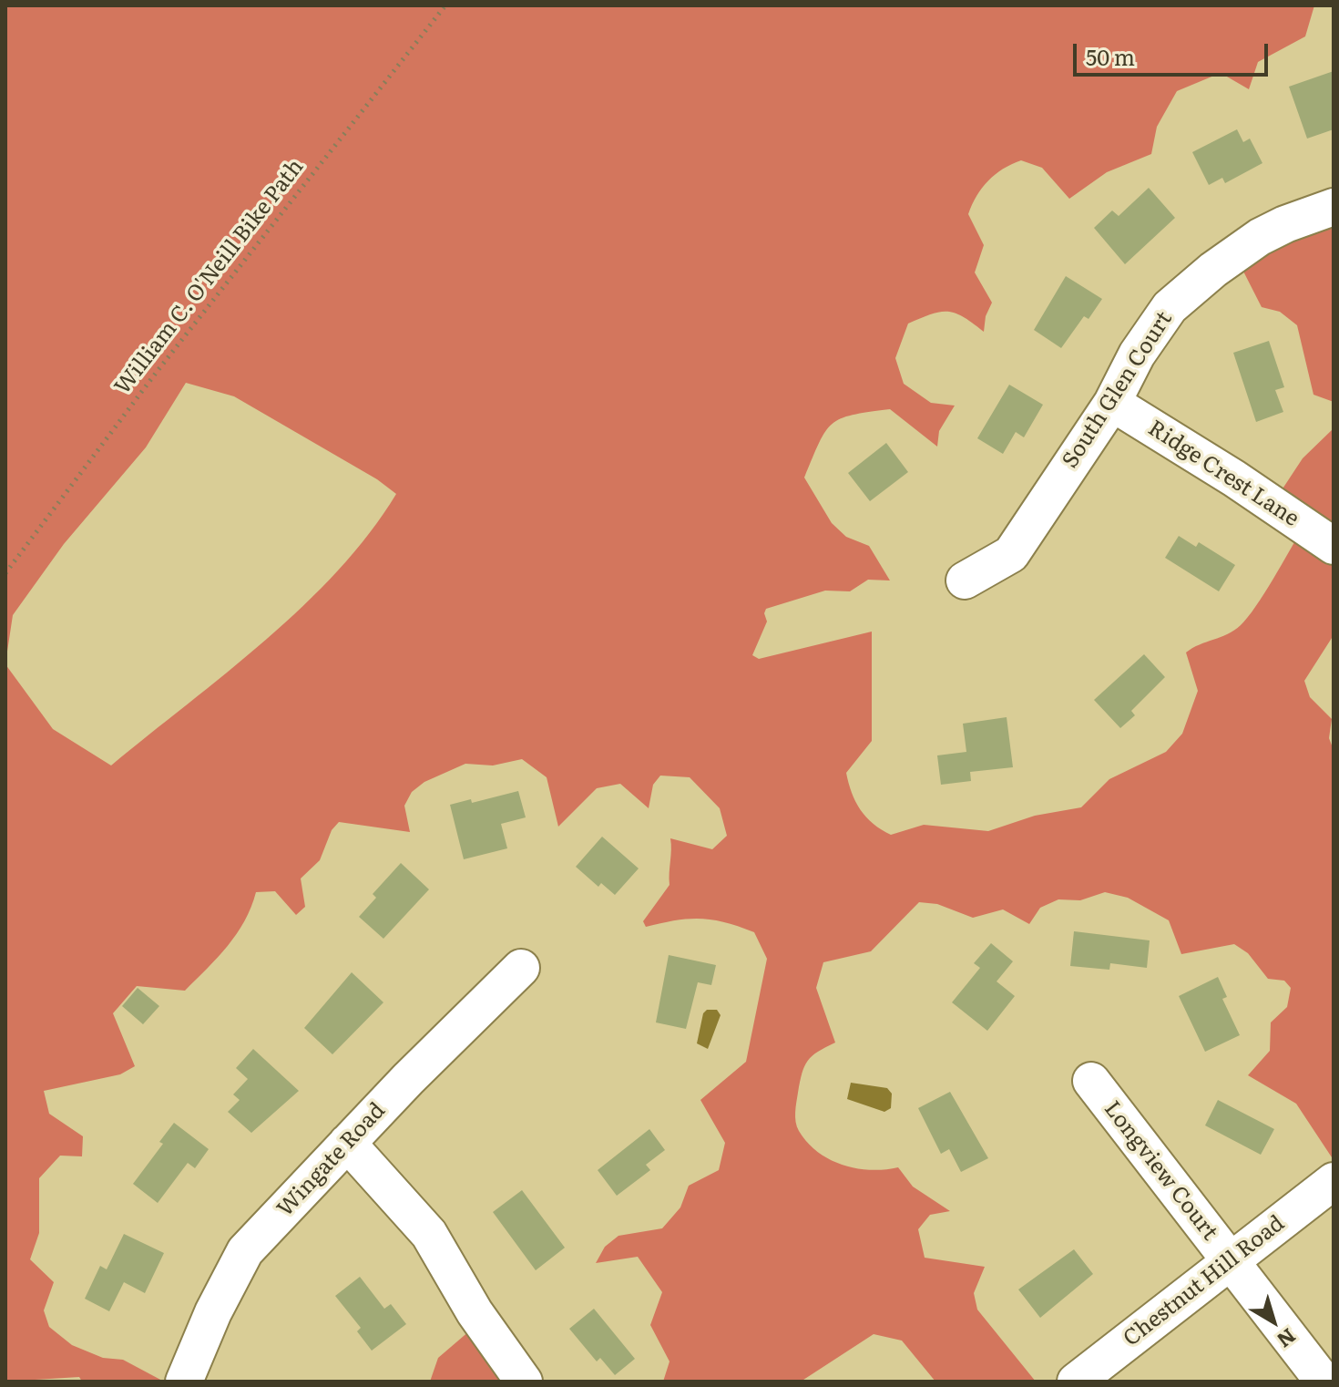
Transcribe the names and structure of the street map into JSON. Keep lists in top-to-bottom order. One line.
{"streets":{"street":["South Glen Court","Ridge Crest Lane","Wingate Road","Longview Court","Chestnut Hill Road"],"path":["William C. O'Neill Bike Path"]},"crossings":[["South Glen Court","Ridge Crest Lane"],["Longview Court","Chestnut Hill Road"]],"scale_bar":"50 m","north":"bottom right"}
